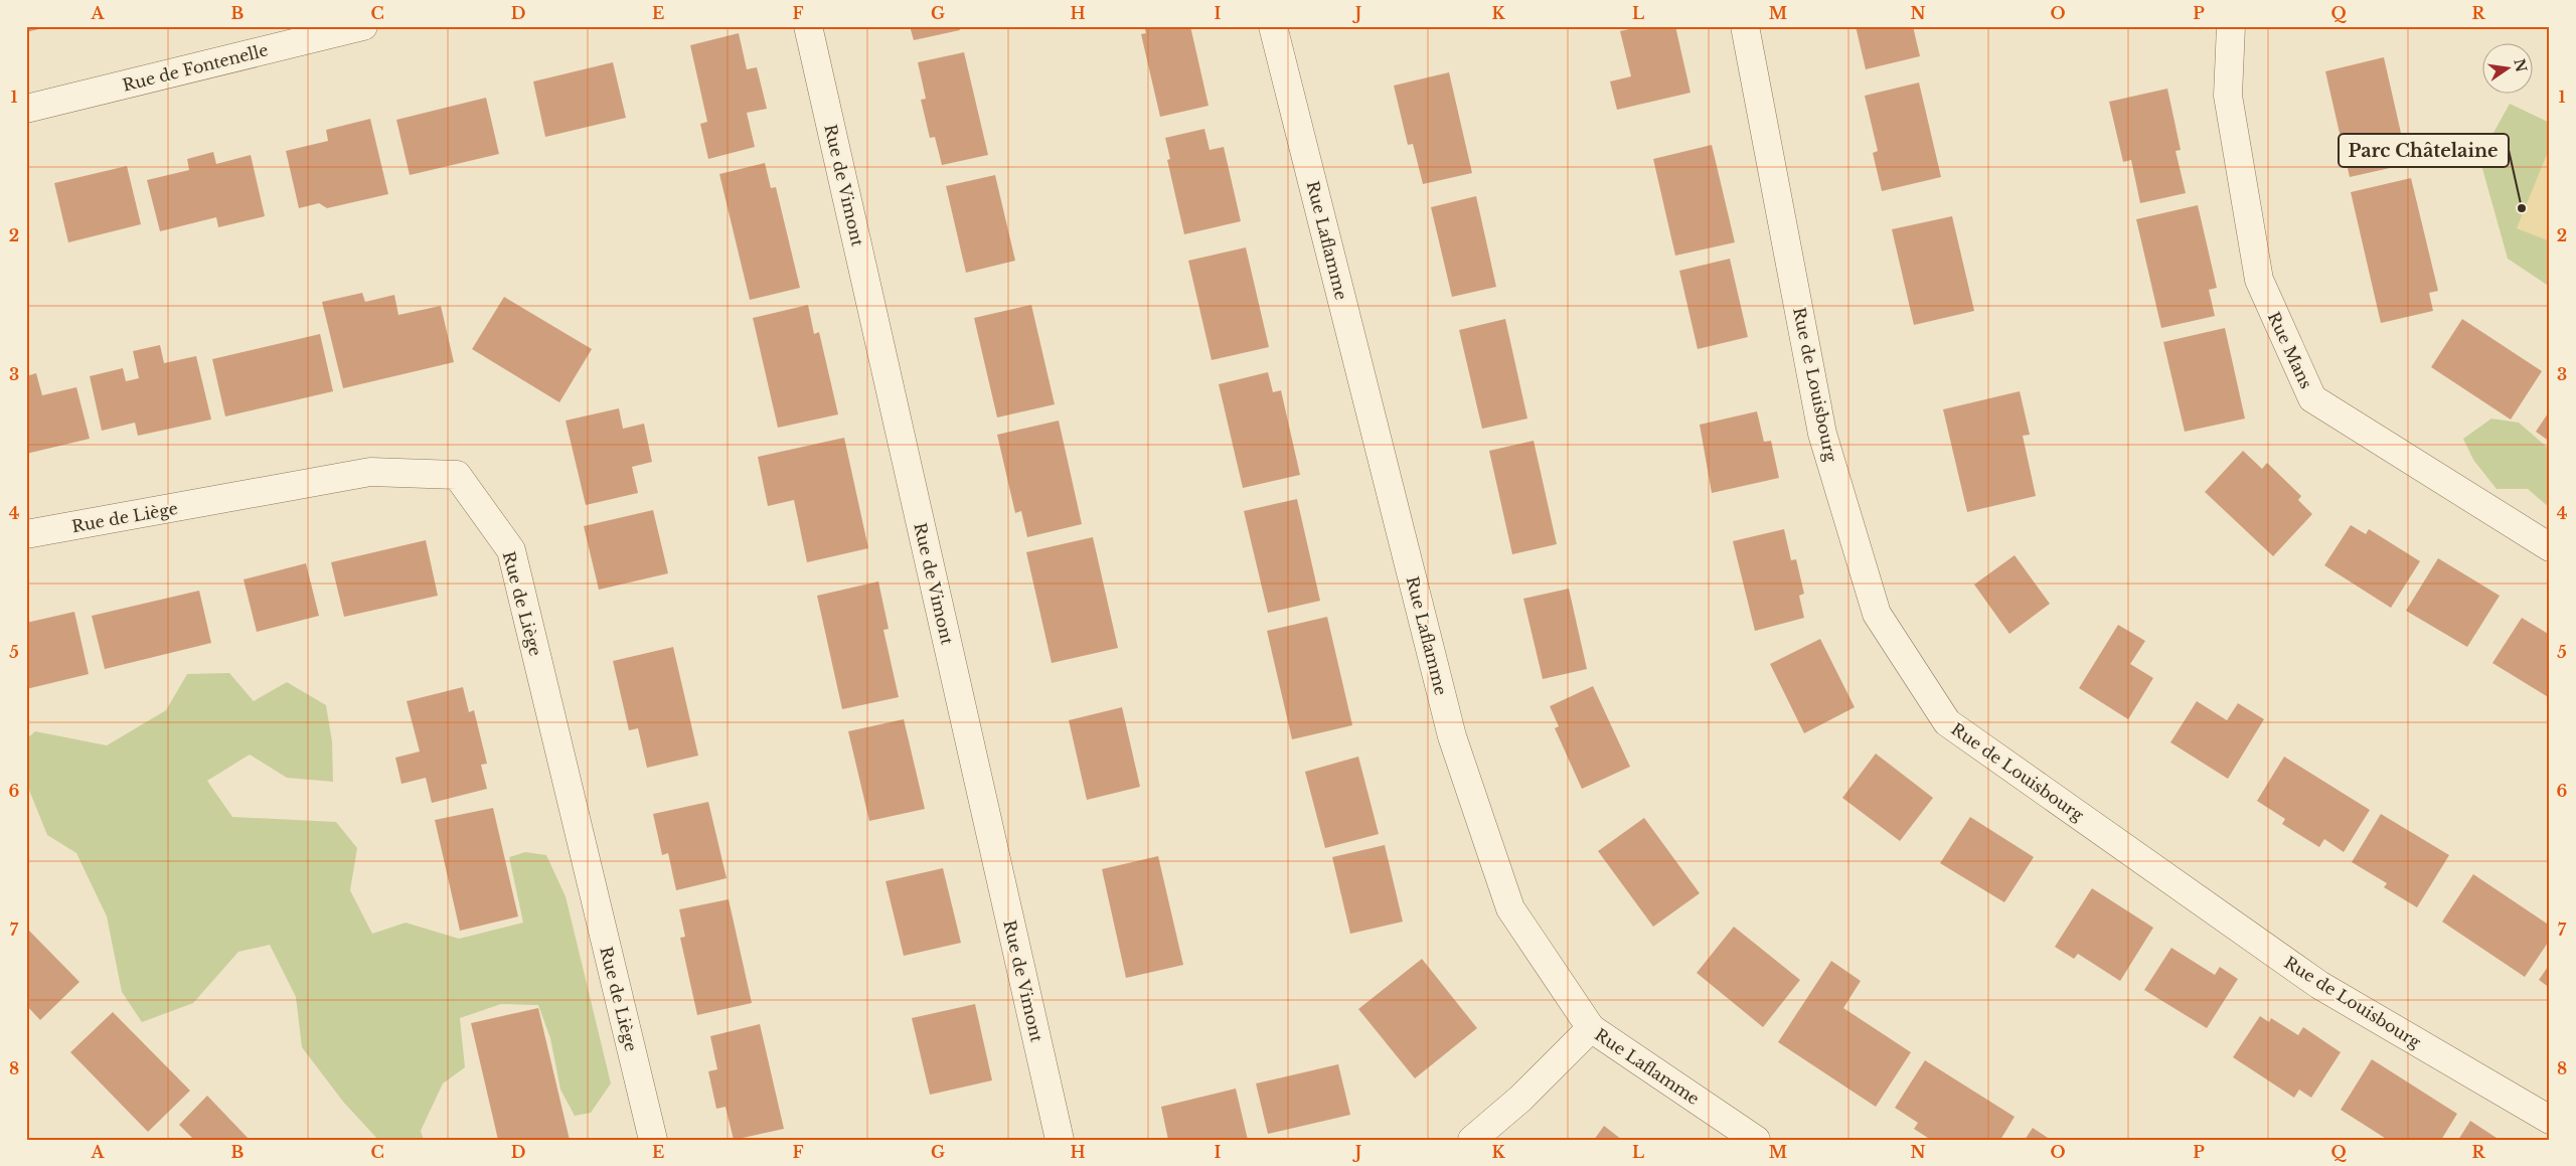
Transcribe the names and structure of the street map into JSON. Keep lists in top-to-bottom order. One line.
{"streets":{"street":["Rue de Fontenelle","Rue de Vimont","Rue Laflamme","Rue Mans","Rue de Louisbourg","Rue de Liège"]},"places":["Parc Châtelaine"],"north":"right","grid":{"columns":["A","B","C","D","E","F","G","H","I","J","K","L","M","N","O","P","Q","R"],"rows":["1","2","3","4","5","6","7","8"]}}
